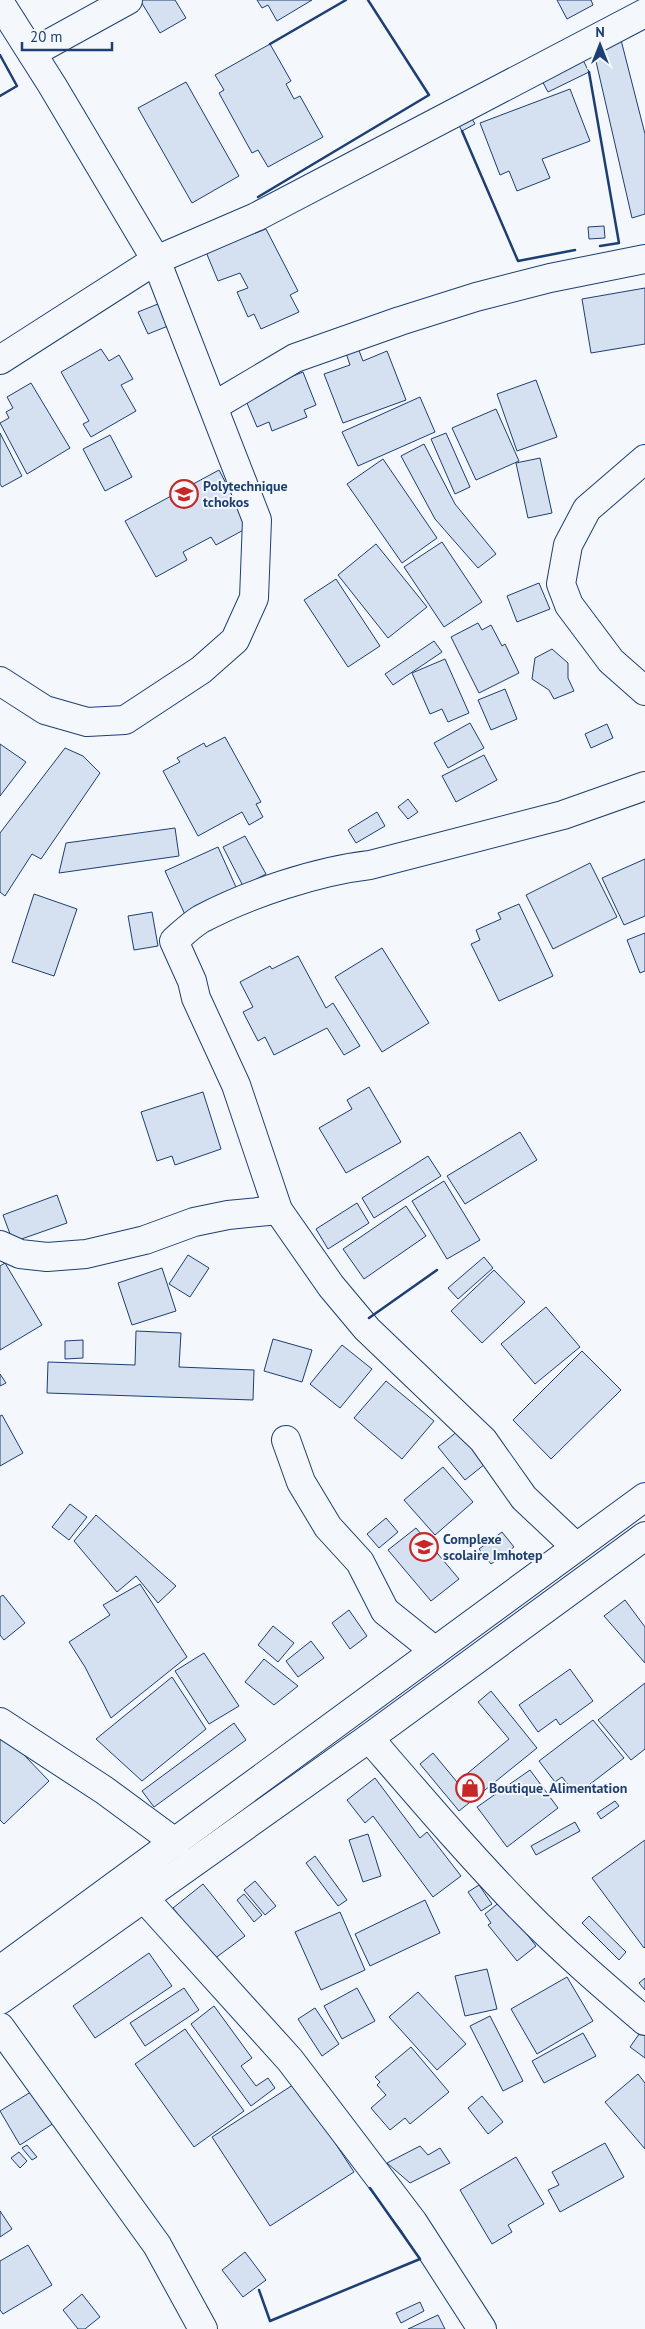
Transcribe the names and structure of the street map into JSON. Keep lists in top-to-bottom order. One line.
{"places":{"school or university":["Polytechnique tchokos","Complexe scolaire Imhotep"],"shop":["Boutique_Alimentation"]},"scale_bar":"20 m","north":"top"}
